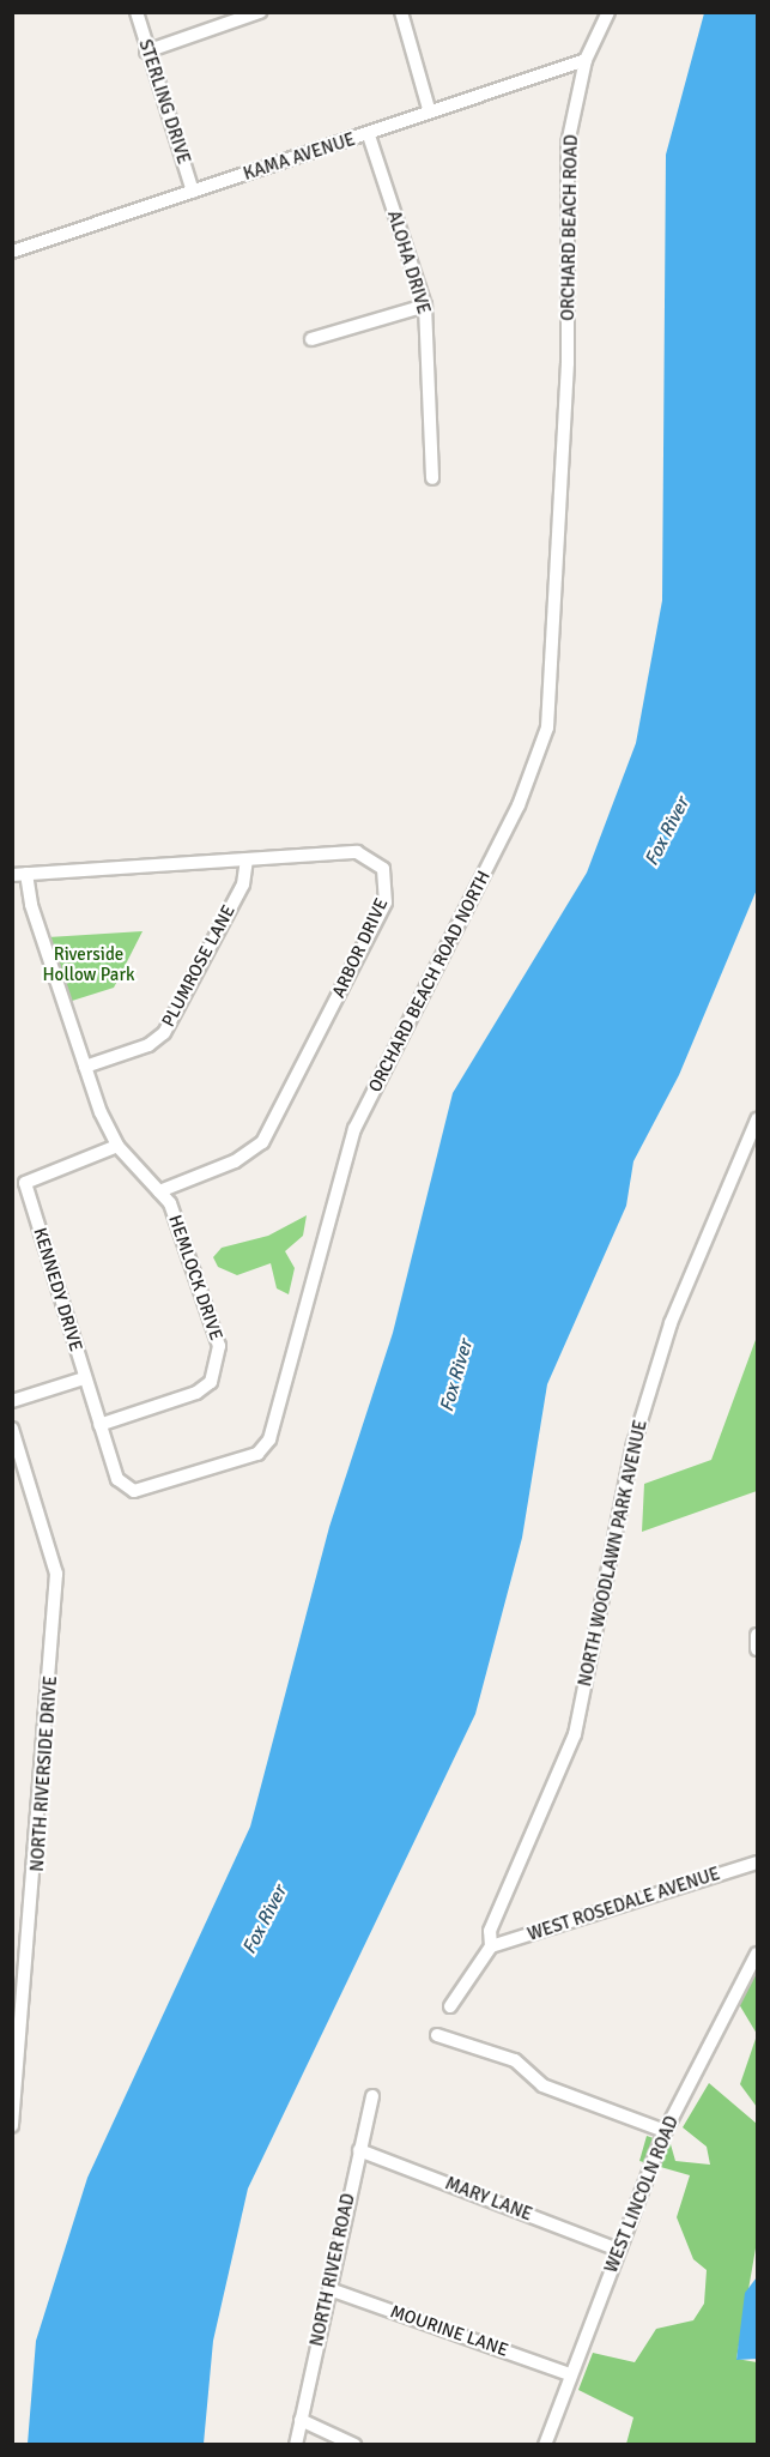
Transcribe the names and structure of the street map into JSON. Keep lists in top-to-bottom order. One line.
{"streets":{"street":["STERLING DRIVE","KAMA AVENUE","ORCHARD BEACH ROAD","ALOHA DRIVE","ARBOR DRIVE","PLUMROSE LANE","ORCHARD BEACH ROAD NORTH","HEMLOCK DRIVE","KENNEDY DRIVE","NORTH WOODLAWN PARK AVENUE","NORTH RIVERSIDE DRIVE","WEST ROSEDALE AVENUE","WEST LINCOLN ROAD","MARY LANE","NORTH RIVER ROAD","MOURINE LANE"]},"crossings":[["STERLING DRIVE","KAMA AVENUE"],["KAMA AVENUE","ORCHARD BEACH ROAD"],["KAMA AVENUE","ALOHA DRIVE"],["ORCHARD BEACH ROAD","ORCHARD BEACH ROAD NORTH"],["ARBOR DRIVE","PLUMROSE LANE"],["ARBOR DRIVE","HEMLOCK DRIVE"],["PLUMROSE LANE","HEMLOCK DRIVE"],["ORCHARD BEACH ROAD NORTH","KENNEDY DRIVE"],["HEMLOCK DRIVE","KENNEDY DRIVE"],["NORTH WOODLAWN PARK AVENUE","WEST ROSEDALE AVENUE"],["WEST LINCOLN ROAD","MARY LANE"],["WEST LINCOLN ROAD","MOURINE LANE"],["MARY LANE","NORTH RIVER ROAD"],["NORTH RIVER ROAD","MOURINE LANE"]],"water":["Fox River"],"parks":["Riverside Hollow Park"]}
